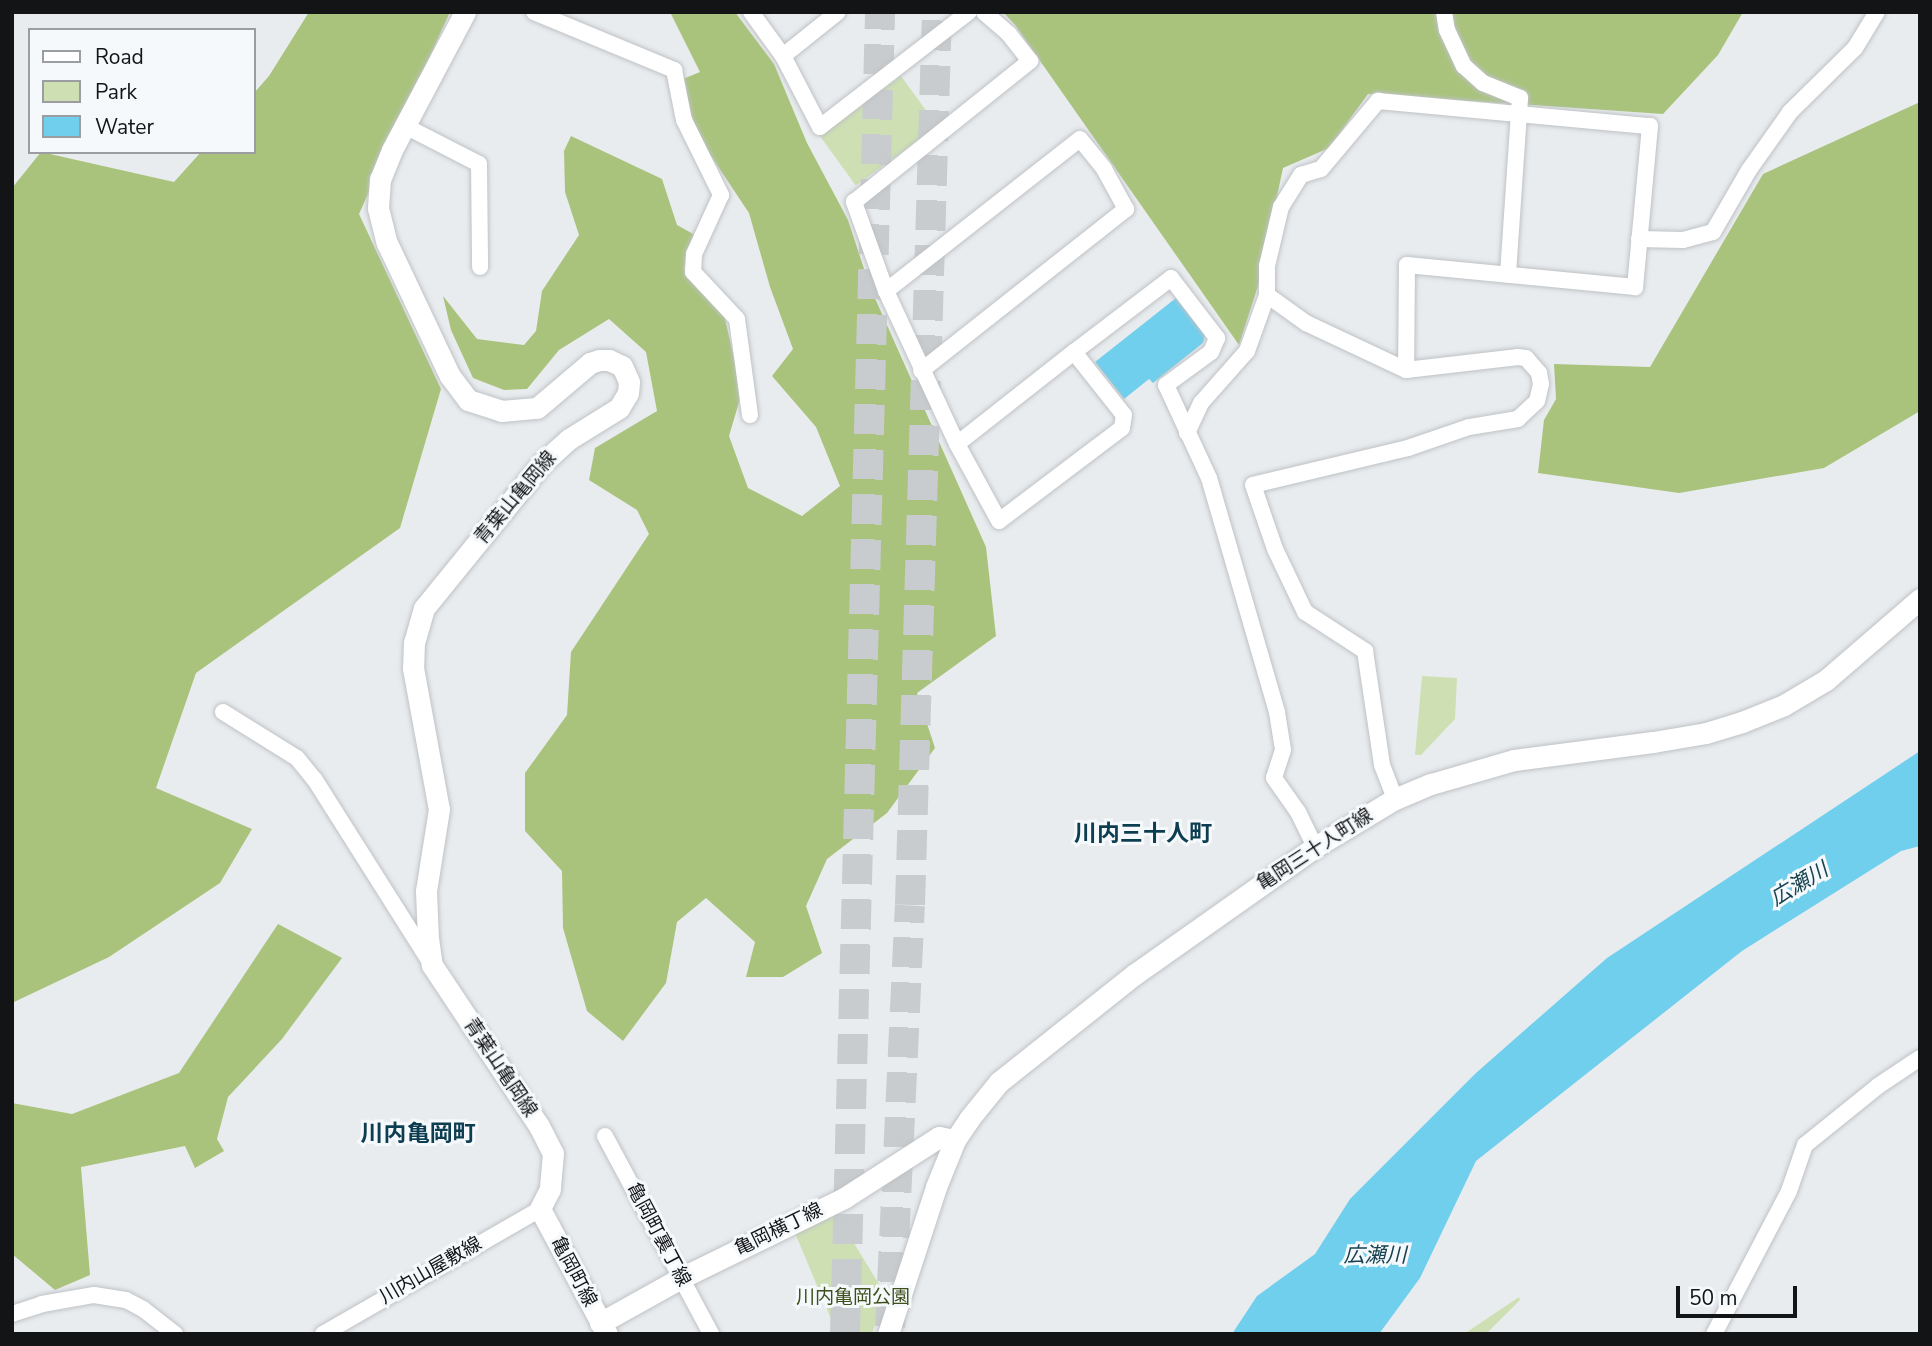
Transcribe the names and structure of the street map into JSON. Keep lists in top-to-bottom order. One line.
{"streets":{"street":["青葉山亀岡線","亀岡三十人町線","亀岡横丁線","亀岡町裏丁線","川内山屋敷線","亀岡町線"]},"crossings":[["青葉山亀岡線","川内山屋敷線"],["青葉山亀岡線","亀岡町線"],["亀岡三十人町線","亀岡横丁線"],["亀岡横丁線","亀岡町裏丁線"],["亀岡横丁線","亀岡町線"],["川内山屋敷線","亀岡町線"]],"districts":["川内三十人町","川内亀岡町"],"water":["広瀬川"],"parks":["川内亀岡公園"],"legend":["Road","Park","Water"],"scale_bar":"50 m"}
